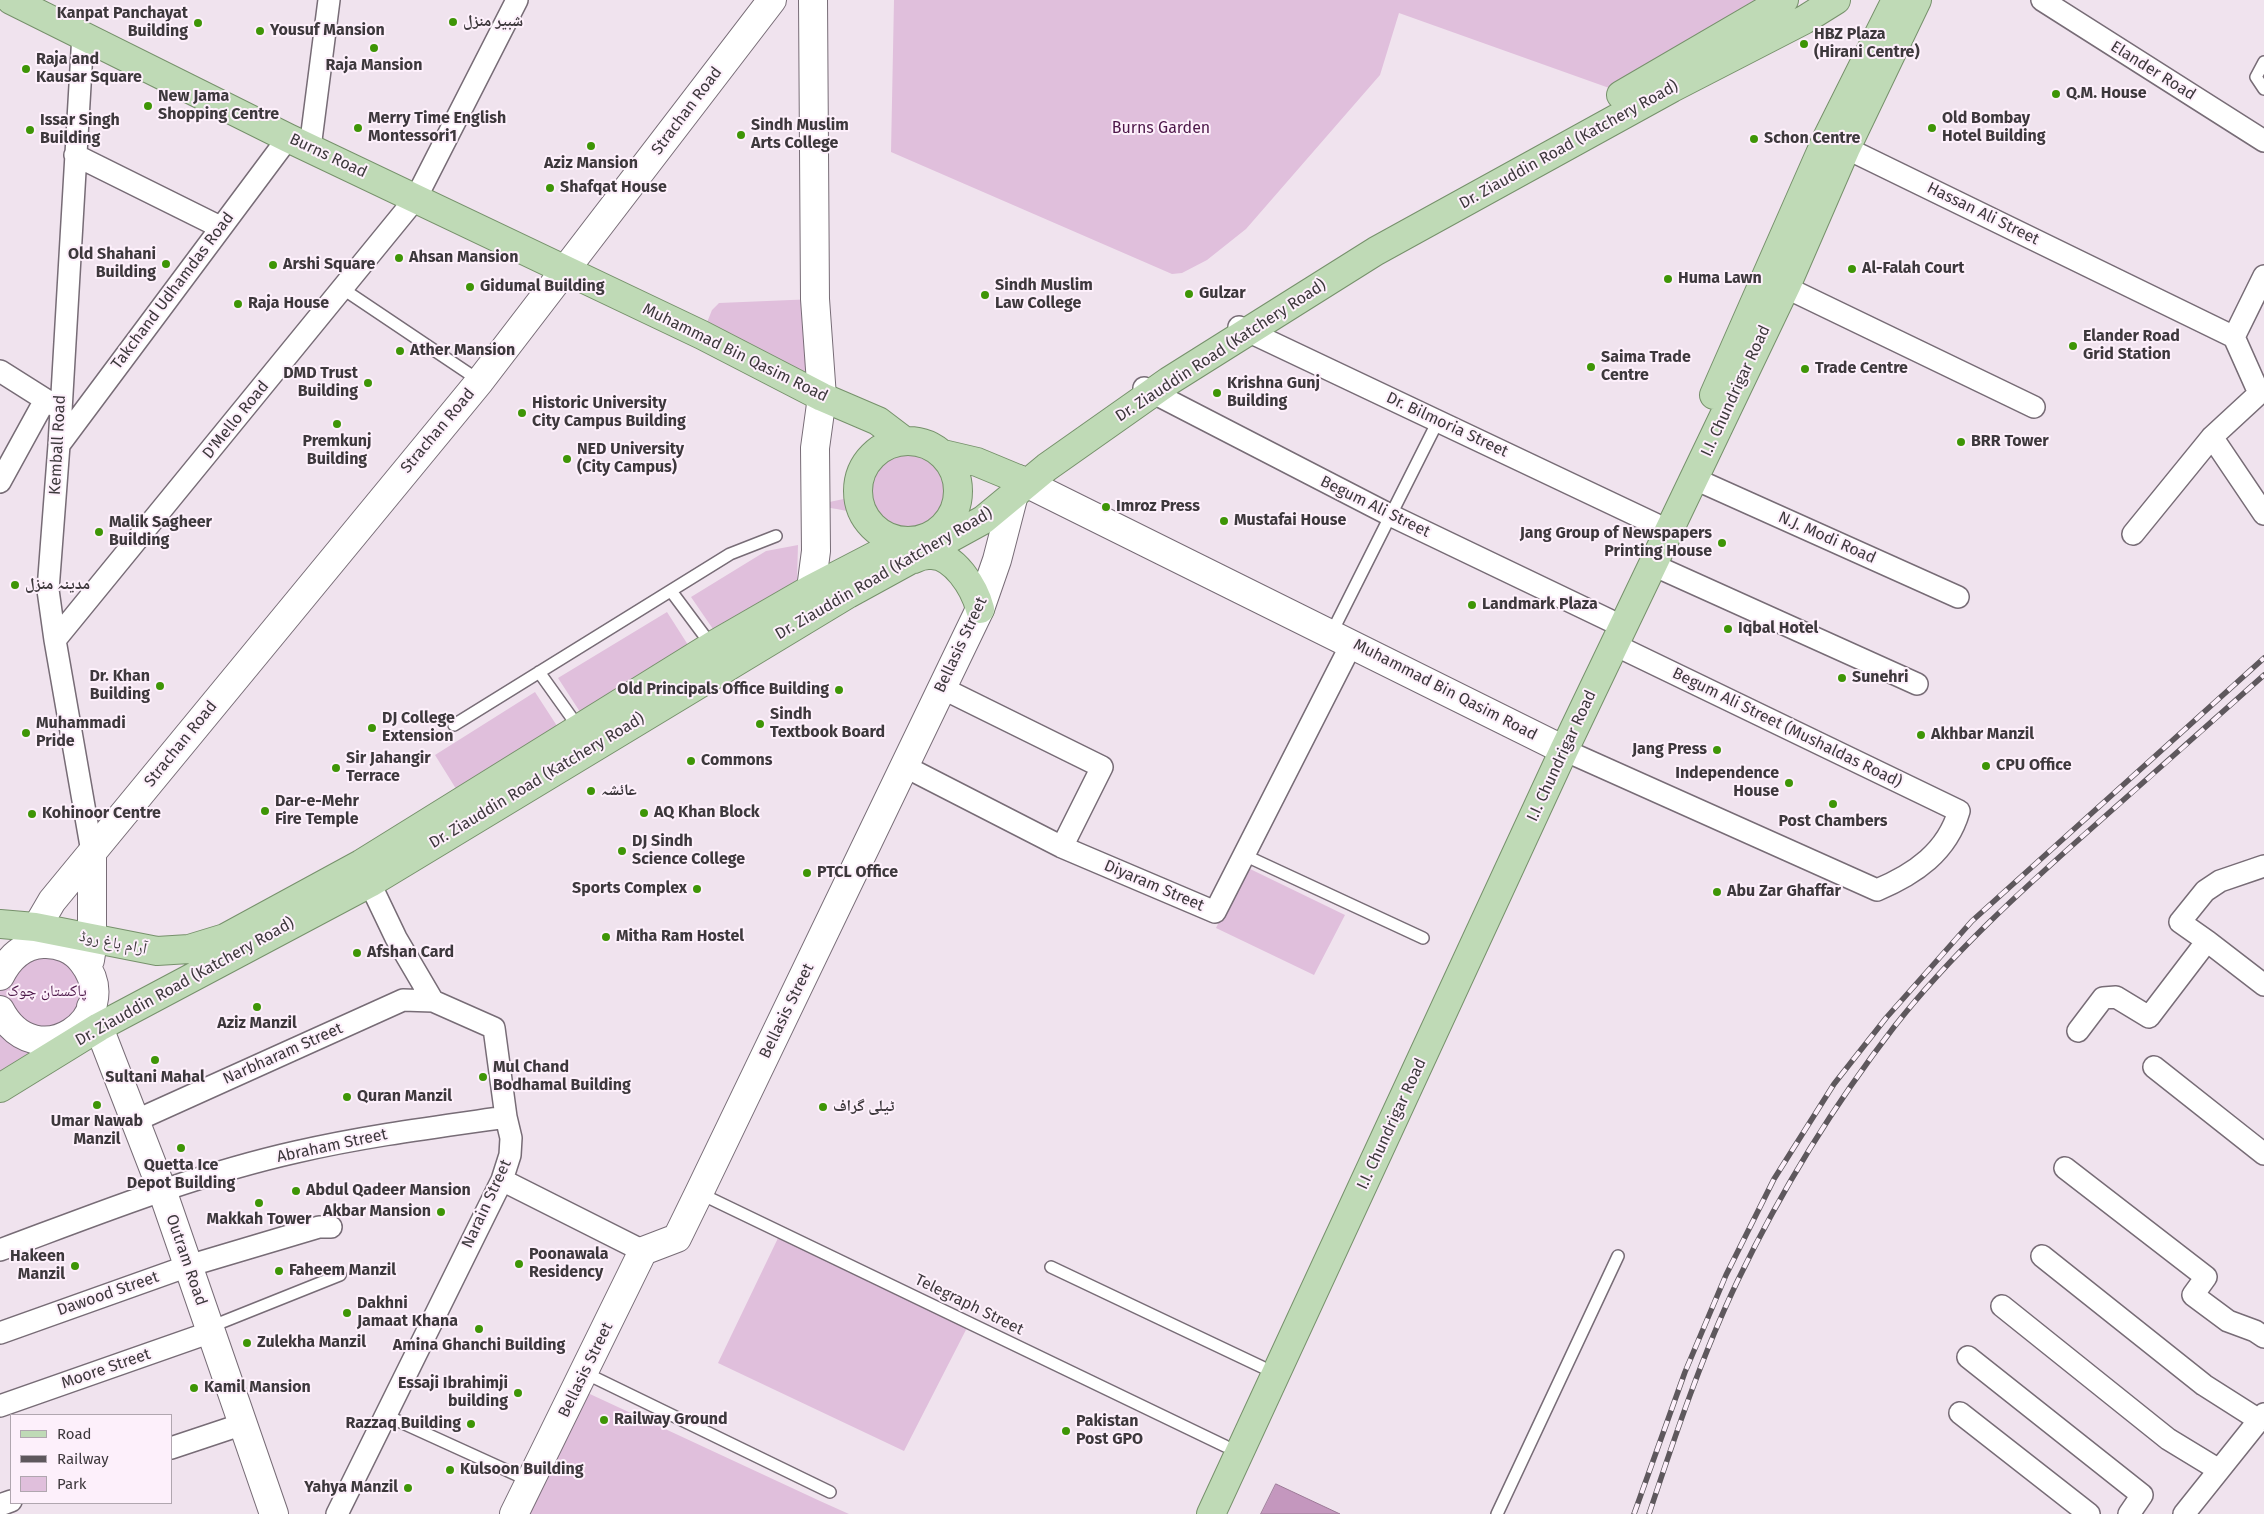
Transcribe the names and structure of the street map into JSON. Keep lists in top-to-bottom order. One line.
{"streets":{"main road":["Dr. Ziauddin Road (Katchery Road)","Burns Road","Muhammad Bin Qasim Road","I.I. Chundrigar Road","آرام باغ روڈ"],"street":["Elander Road","Strachan Road","Hassan Ali Street","Takchand Udhamdas Road","D'Mello Road","Dr. Bilmoria Street","Kemball Road","Begum Ali Street","N.J. Modi Road","Bellasis Street","Begum Ali Street (Mushaldas Road)","Diyaram Street","Narbharam Street","Abraham Street","Narain Street","Outram Road","Dawood Street","Moore Street"],"lane":["Telegraph Street"]},"crossings":[["Strachan Road","Burns Road"],["Strachan Road","Muhammad Bin Qasim Road"],["Strachan Road","Kemball Road"],["Strachan Road","آرام باغ روڈ"],["Dr. Ziauddin Road (Katchery Road)","Muhammad Bin Qasim Road"],["Dr. Ziauddin Road (Katchery Road)","Dr. Bilmoria Street"],["Dr. Ziauddin Road (Katchery Road)","Begum Ali Street"],["Dr. Ziauddin Road (Katchery Road)","Bellasis Street"],["Dr. Ziauddin Road (Katchery Road)","آرام باغ روڈ"],["Dr. Ziauddin Road (Katchery Road)","Outram Road"],["Burns Road","Takchand Udhamdas Road"],["Burns Road","Muhammad Bin Qasim Road"],["Burns Road","D'Mello Road"],["Burns Road","Kemball Road"],["Hassan Ali Street","I.I. Chundrigar Road"],["Takchand Udhamdas Road","Kemball Road"],["Muhammad Bin Qasim Road","I.I. Chundrigar Road"],["Muhammad Bin Qasim Road","Bellasis Street"],["Muhammad Bin Qasim Road","Begum Ali Street (Mushaldas Road)"],["Muhammad Bin Qasim Road","Diyaram Street"],["I.I. Chundrigar Road","Dr. Bilmoria Street"],["I.I. Chundrigar Road","Begum Ali Street"],["I.I. Chundrigar Road","N.J. Modi Road"],["I.I. Chundrigar Road","Begum Ali Street (Mushaldas Road)"],["I.I. Chundrigar Road","Telegraph Street"],["D'Mello Road","Kemball Road"],["Begum Ali Street","Begum Ali Street (Mushaldas Road)"],["Bellasis Street","Telegraph Street"],["Narbharam Street","Narain Street"],["Narbharam Street","Outram Road"],["Abraham Street","Narain Street"],["Abraham Street","Outram Road"],["Outram Road","Dawood Street"],["Outram Road","Moore Street"]],"parks":["Burns Garden","پاکستان چوک"],"places":["شبیر منزل","Kanpat Panchayat Building","Yousuf Mansion","HBZ Plaza (Hirani Centre)","Raja Mansion","Raja and Kausar Square","Q.M. House","New Jama Shopping Centre","Merry Time English Montessori1","Old Bombay Hotel Building","Issar Singh Building","Sindh Muslim Arts College","Schon Centre","Aziz Mansion","Shafqat House","Ahsan Mansion","Old Shahani Building","Arshi Square","Al-Falah Court","Huma Lawn","Gidumal Building","Gulzar","Sindh Muslim Law College","Raja House","Elander Road Grid Station","Ather Mansion","Saima Trade Centre","Trade Centre","DMD Trust Building","Krishna Gunj Building","Historic University City Campus Building","Premkunj Building","BRR Tower","NED University (City Campus)","Imroz Press","Mustafai House","Malik Sagheer Building","Jang Group of Newspapers Printing House","مدینہ منزل","Landmark Plaza","Iqbal Hotel","Sunehri","Dr. Khan Building","Old Principals Office Building","Sindh Textbook Board","DJ College Extension","Muhammadi Pride","Akhbar Manzil","Jang Press","Commons","CPU Office","Sir Jahangir Terrace","Independence House","عائشہ","Post Chambers","Dar-e-Mehr Fire Temple","AQ Khan Block","Kohinoor Centre","DJ Sindh Science College","PTCL Office","Sports Complex","Abu Zar Ghaffar","Mitha Ram Hostel","Afshan Card","Aziz Manzil","Sultani Mahal","Mul Chand Bodhamal Building","Quran Manzil","Umar Nawab Manzil","ٹیلی گراف","Quetta Ice Depot Building","Abdul Qadeer Mansion","Makkah Tower","Akbar Mansion","Poonawala Residency","Hakeen Manzil","Faheem Manzil","Dakhni Jamaat Khana","Amina Ghanchi Building","Zulekha Manzil","Kamil Mansion","Essaji Ibrahimji building","Railway Ground","Razzaq Building","Pakistan Post GPO","Kulsoon Building","Yahya Manzil"],"legend":["Road","Railway","Park"]}
